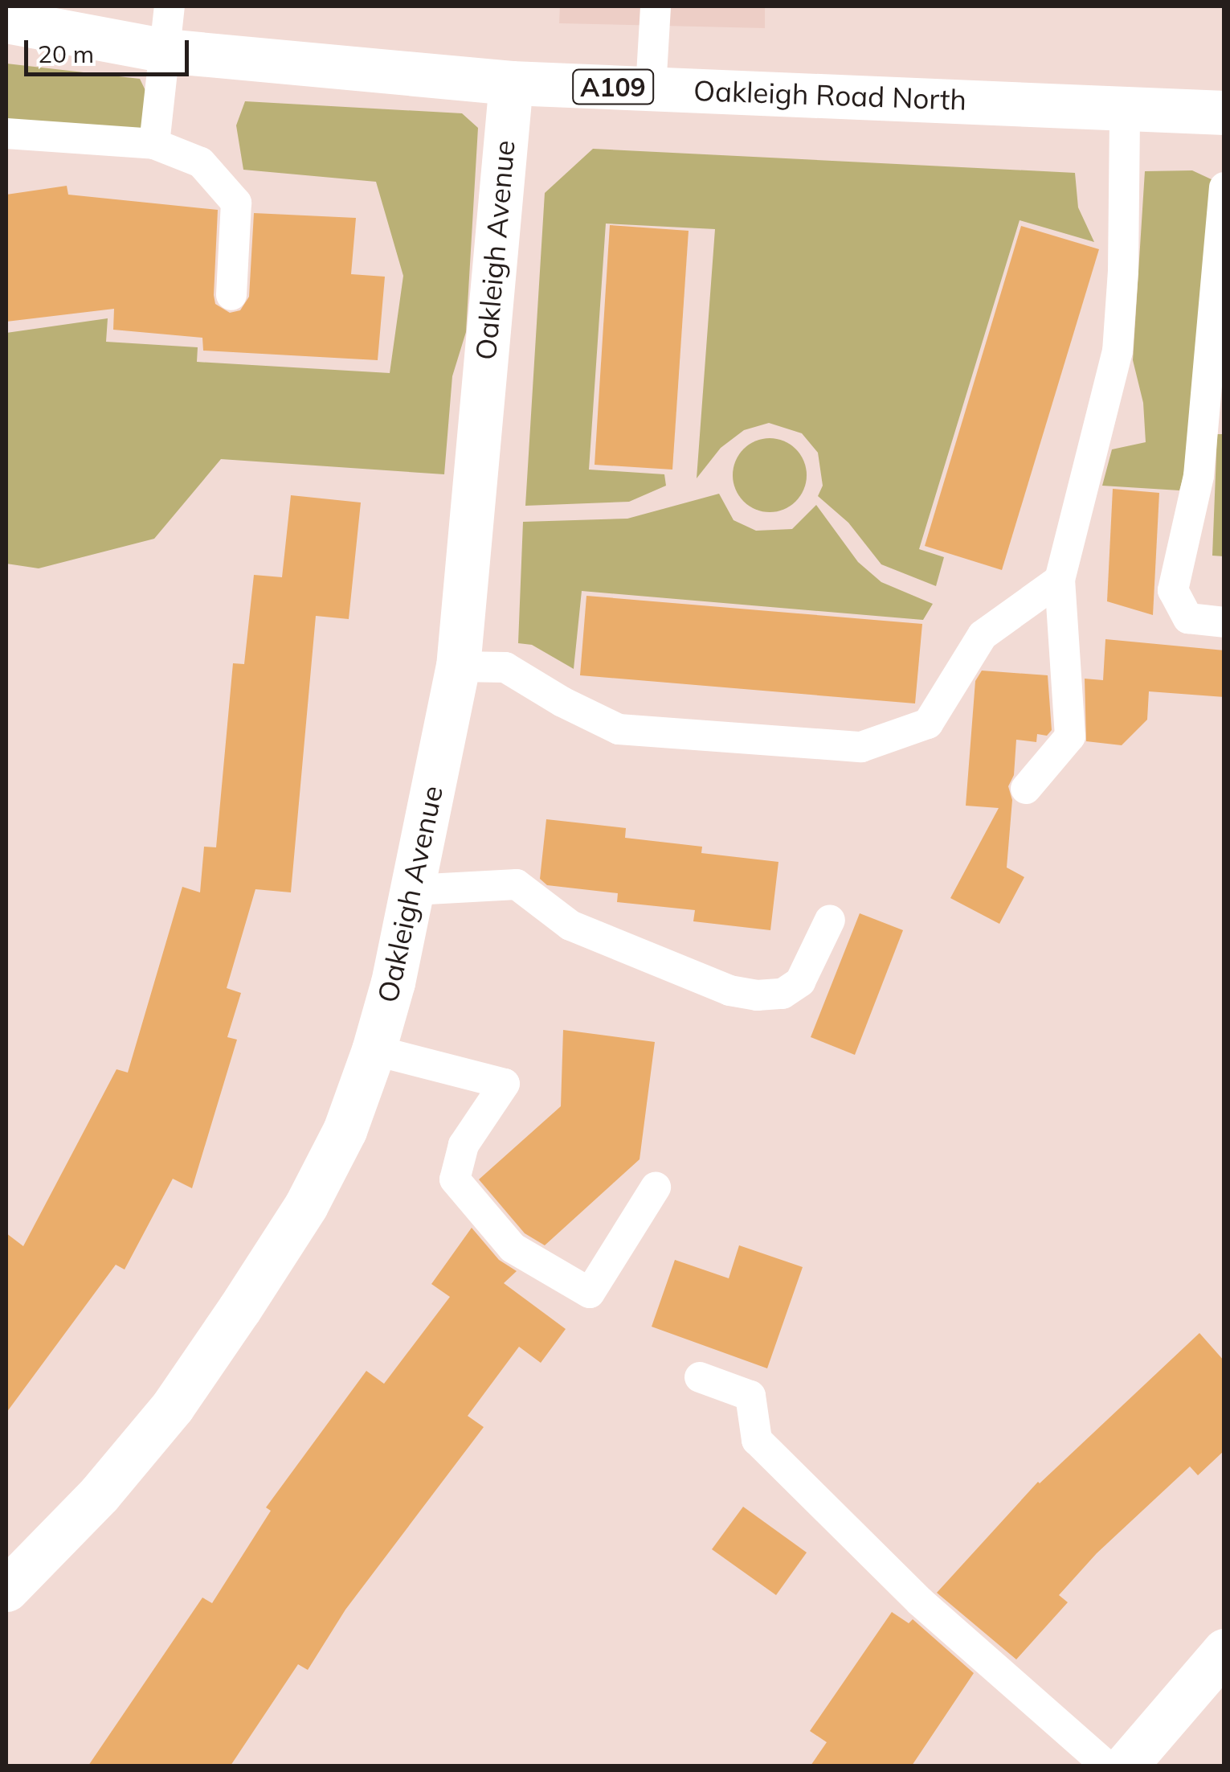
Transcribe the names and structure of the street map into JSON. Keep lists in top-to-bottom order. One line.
{"streets":{"street":["A109","Oakleigh Road North","Oakleigh Avenue"]},"crossings":[["Oakleigh Road North","Oakleigh Avenue"]],"scale_bar":"20 m"}
